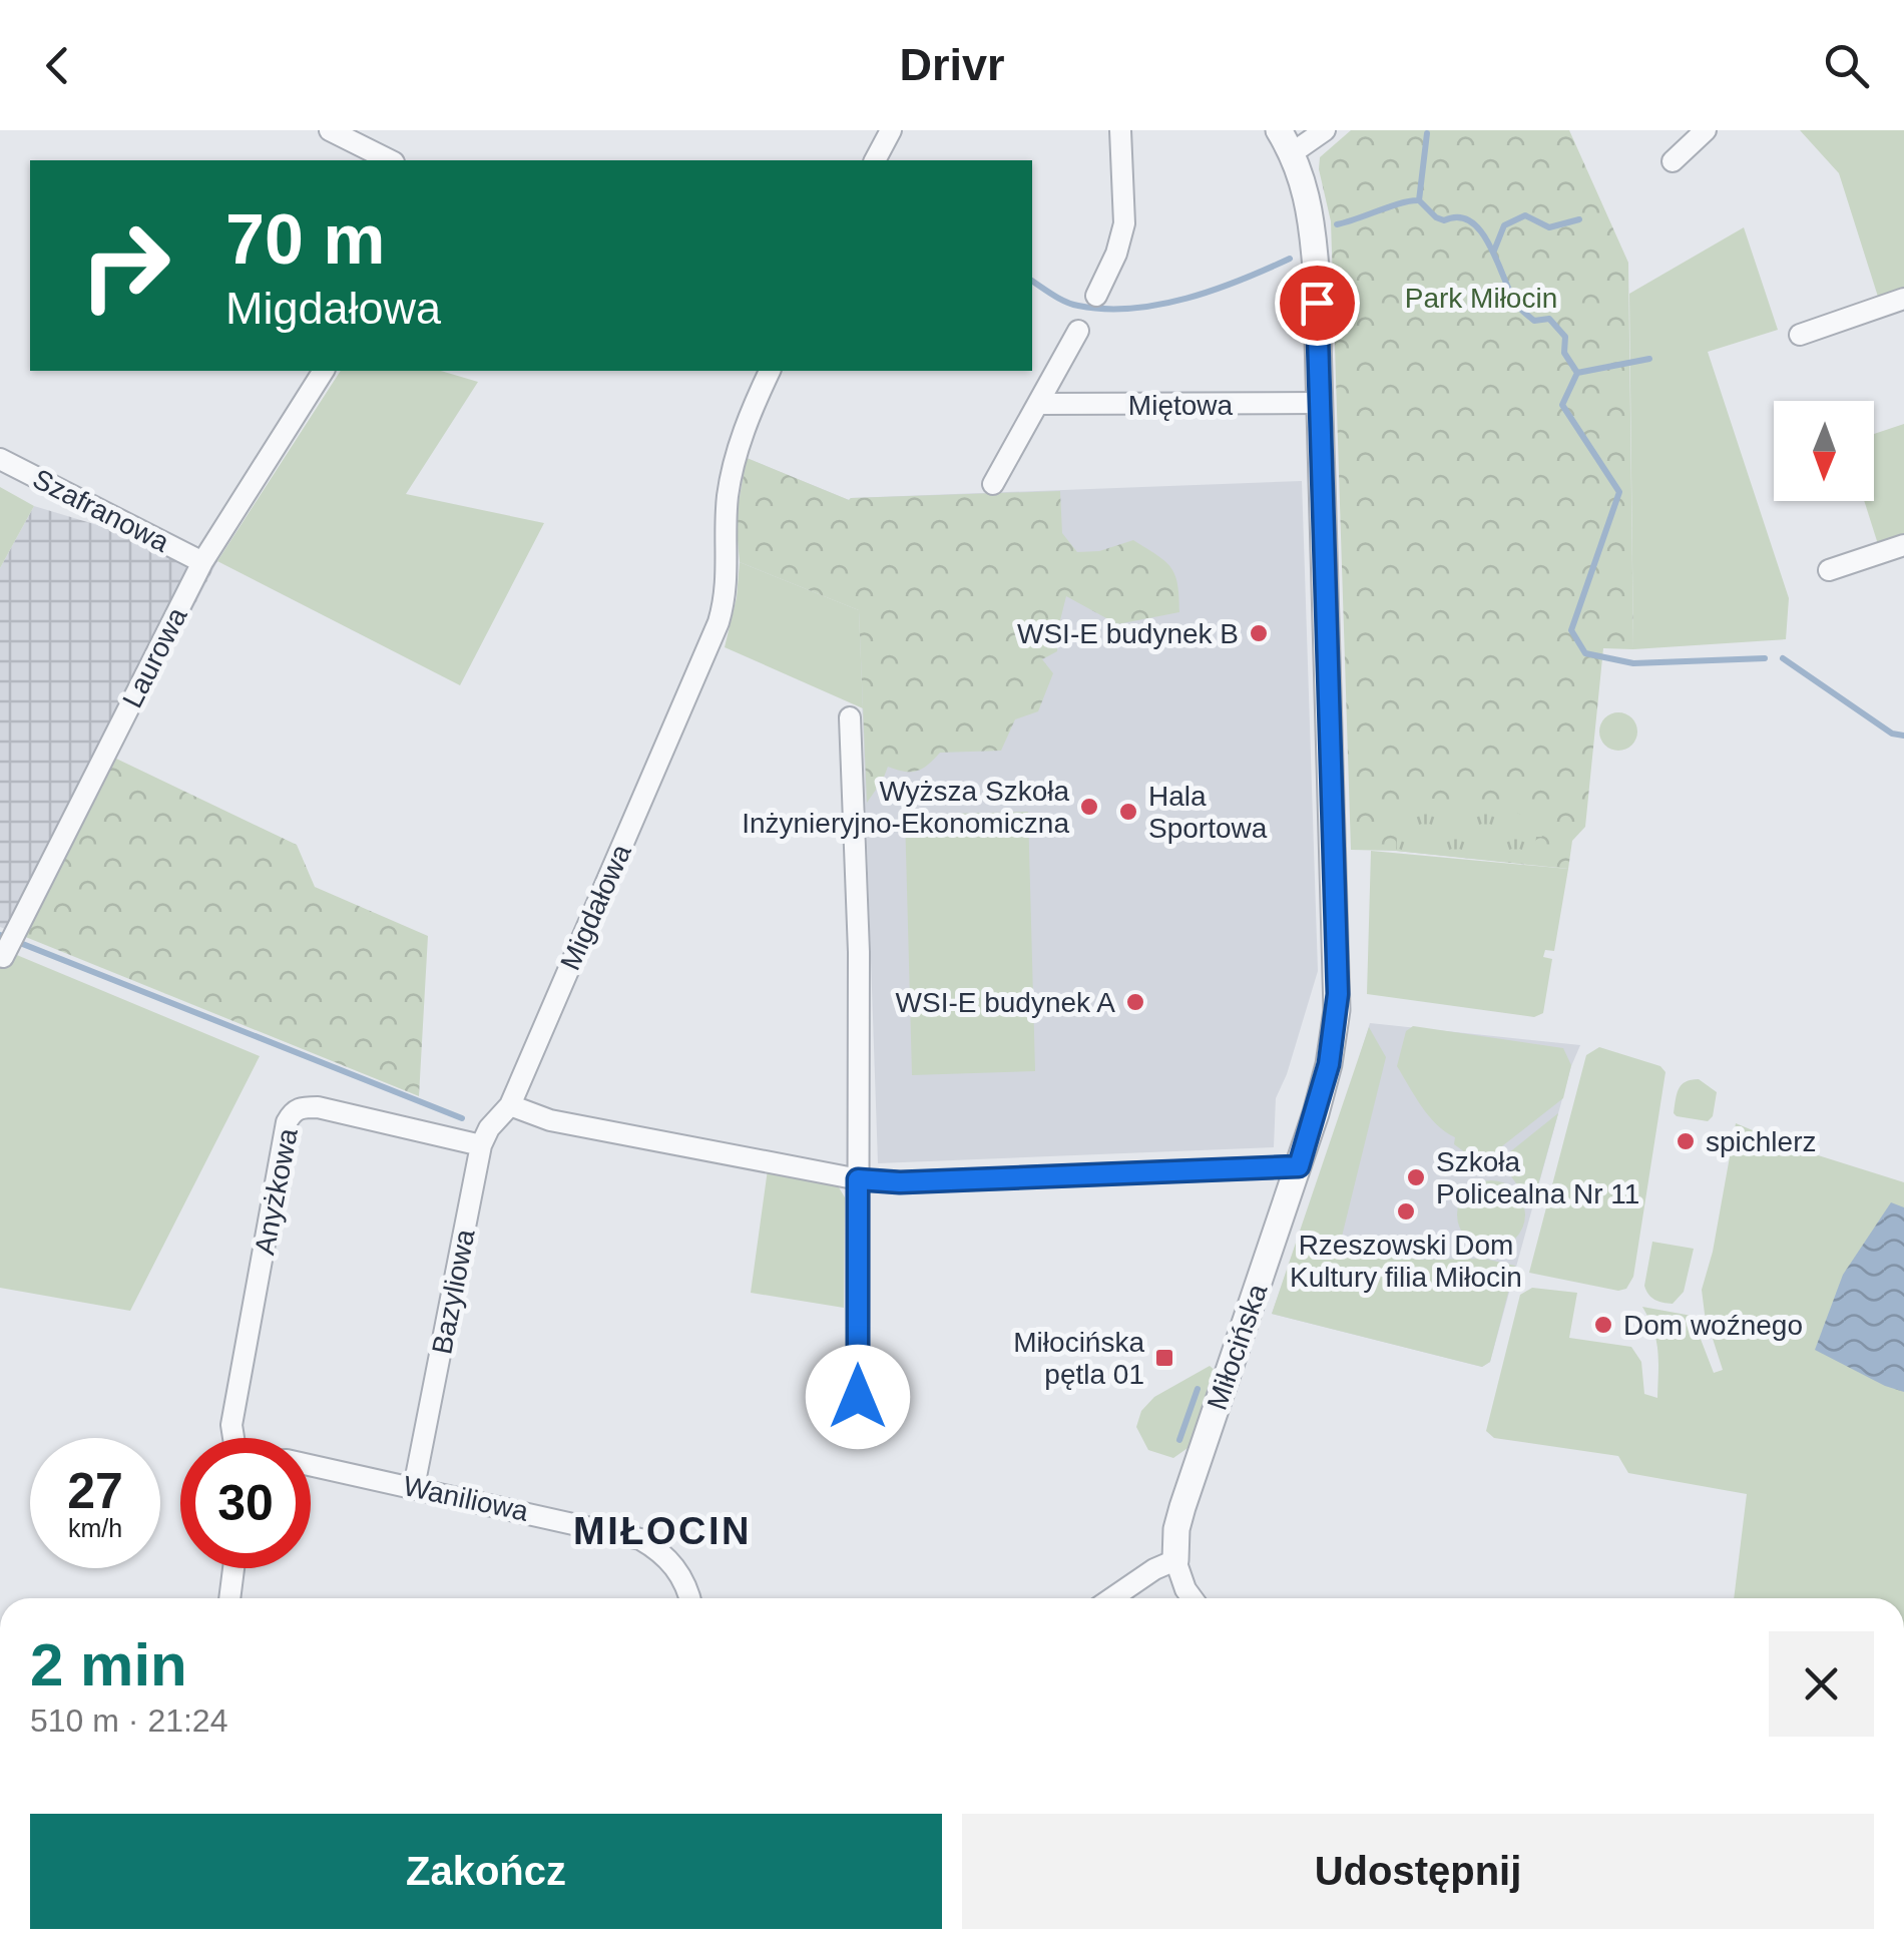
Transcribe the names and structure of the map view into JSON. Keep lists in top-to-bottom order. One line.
{"streets":{"street":["Miętowa","Szafranowa","Laurowa","Migdałowa","Anyżkowa","Bazyliowa","Miłocińska","Waniliowa"]},"crossings":[["Miętowa","Miłocińska"],["Szafranowa","Laurowa"],["Migdałowa","Bazyliowa"],["Anyżkowa","Bazyliowa"],["Bazyliowa","Waniliowa"]],"districts":["MIŁOCIN"],"parks":["Park Miłocin"],"places":{"other":["WSI-E budynek B","Wyższa Szkoła Inżynieryjno-Ekonomiczna","Hala Sportowa","WSI-E budynek A","spichlerz","Szkoła Policealna Nr 11","Rzeszowski Dom Kultury filia Miłocin","Dom woźnego"],"transit":["Miłocińska pętla 01"]},"north":"bottom","page":{"header":"Drivr","turn":["70 m","Migdałowa"],"speed":"27 km/h","limit":"30","heading":["2 min","510 m · 21:24"],"buttons":["Zakończ","Udostępnij"]}}
